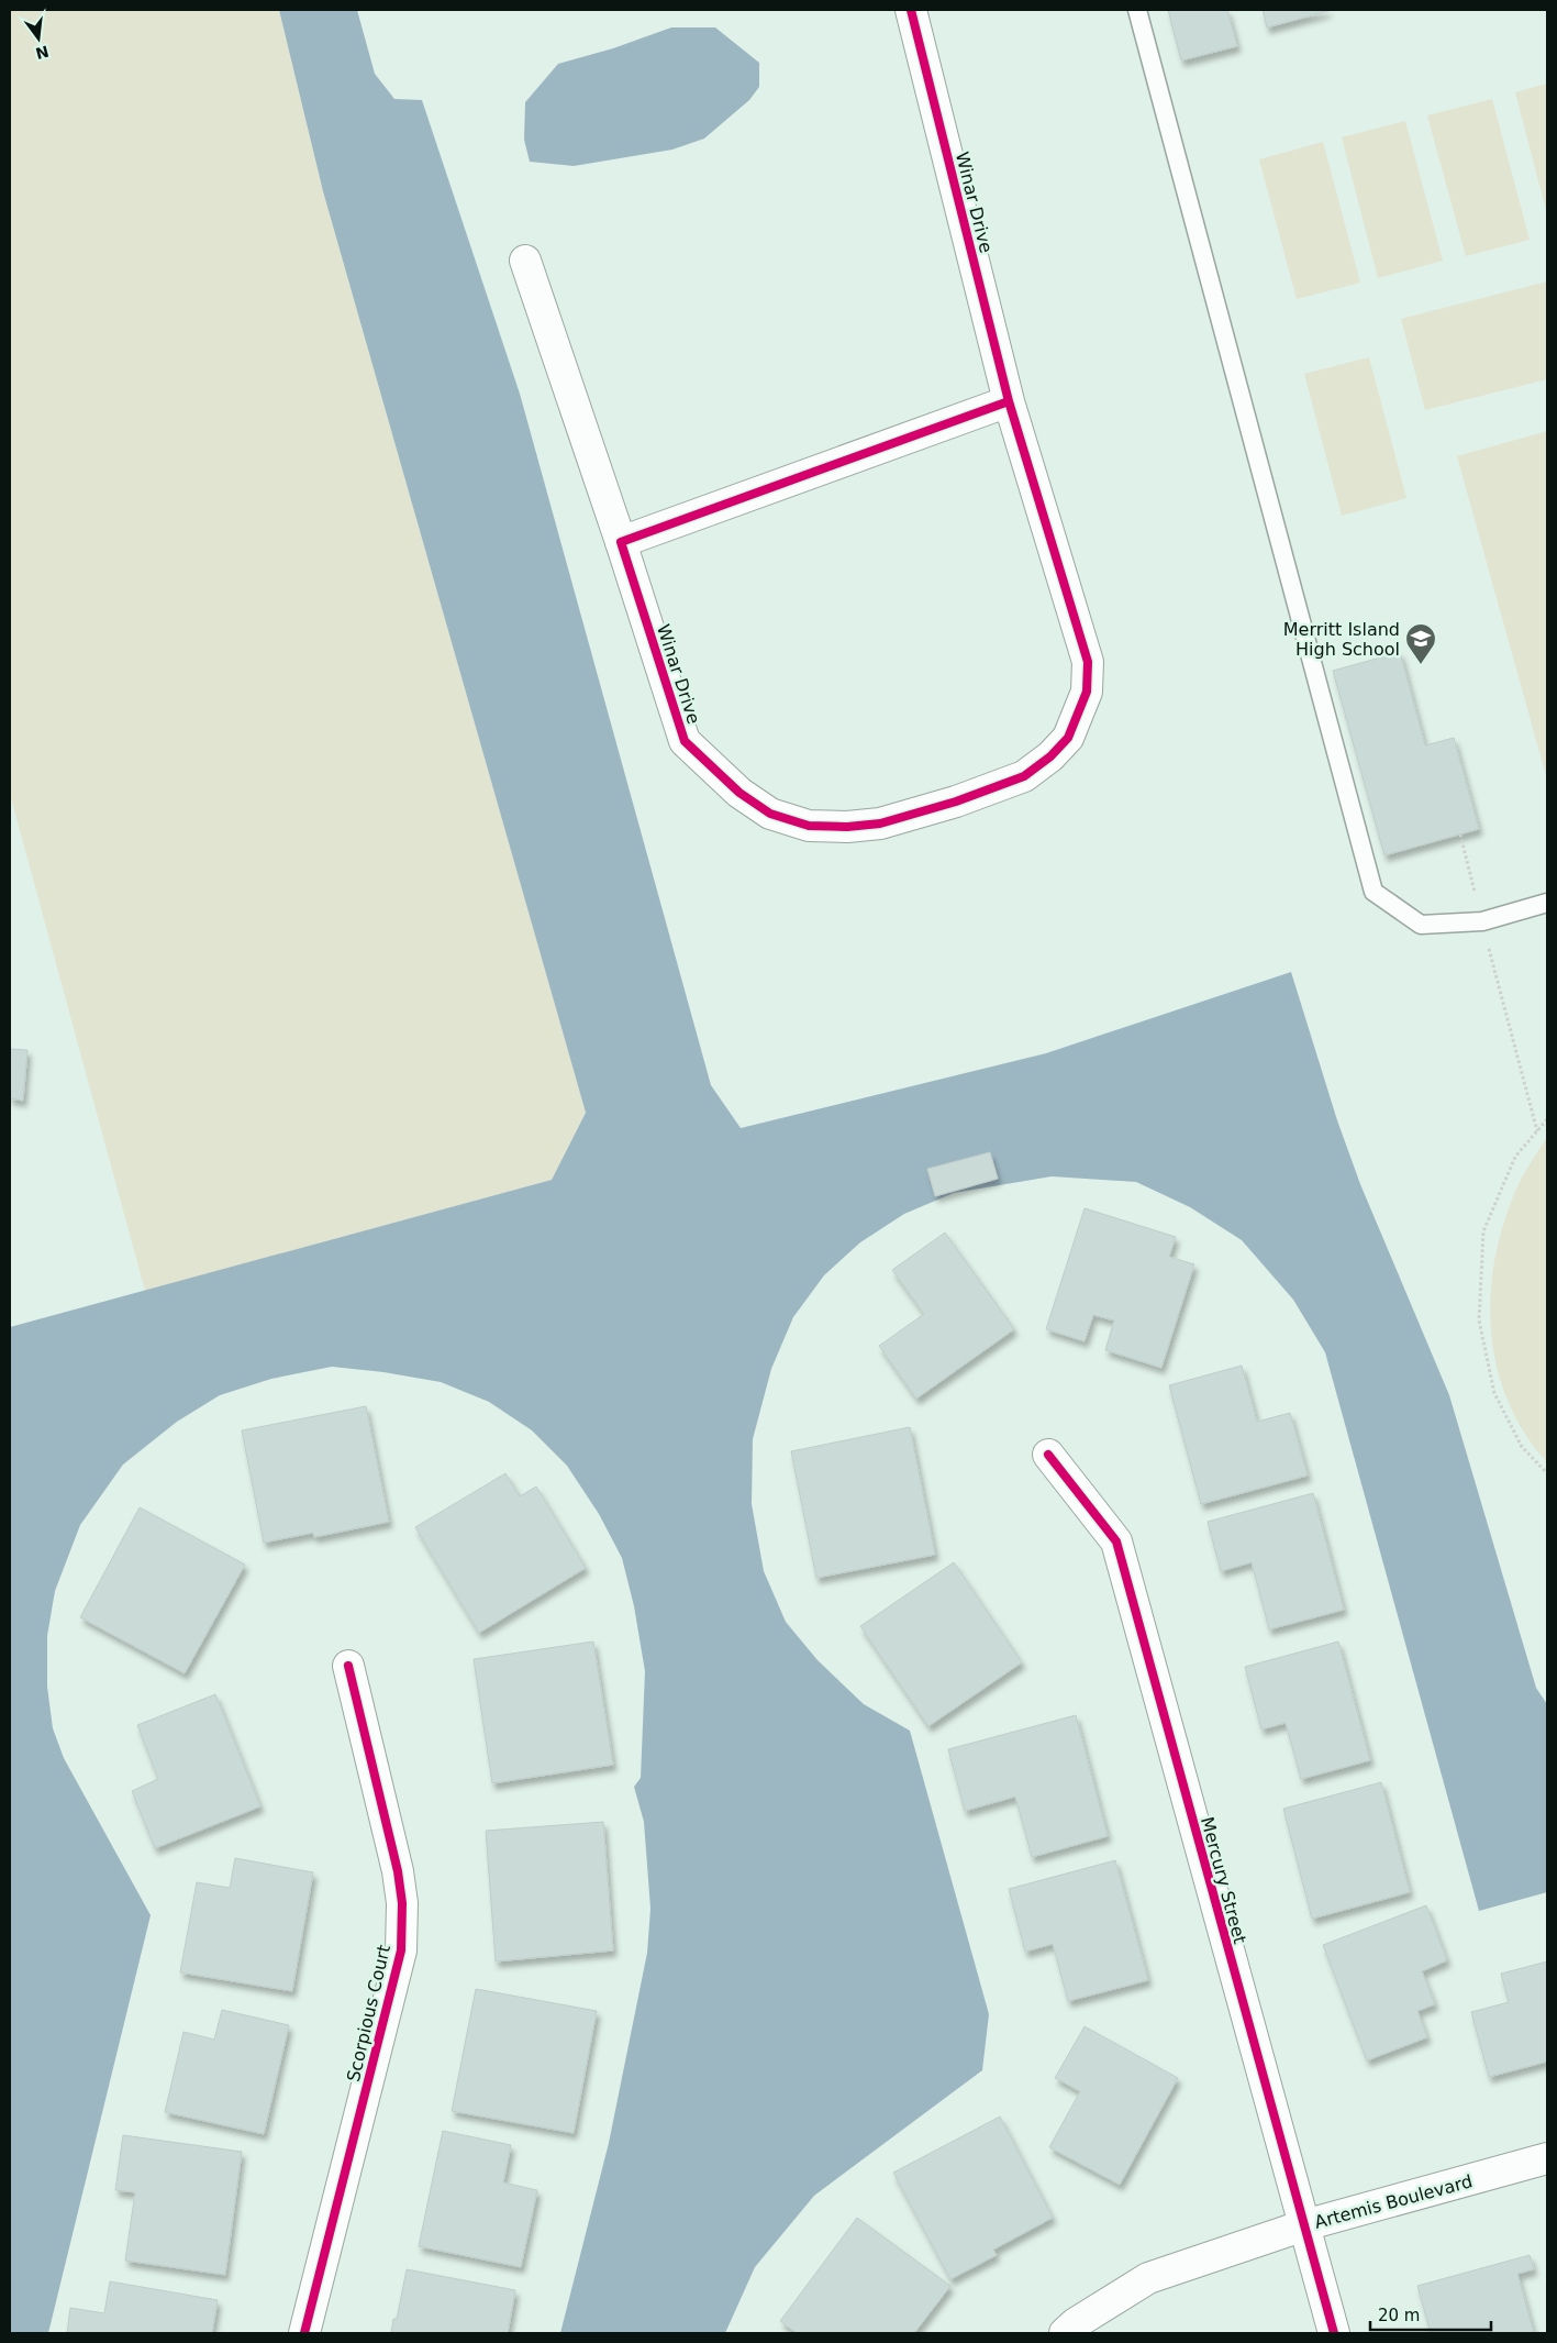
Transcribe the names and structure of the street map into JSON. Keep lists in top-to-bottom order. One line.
{"streets":{"street":["Winar Drive","Mercury Street","Scorpious Court","Artemis Boulevard"]},"crossings":[["Mercury Street","Artemis Boulevard"]],"places":{"school or university":["Merritt Island High School"]},"scale_bar":"20 m","north":"bottom"}
